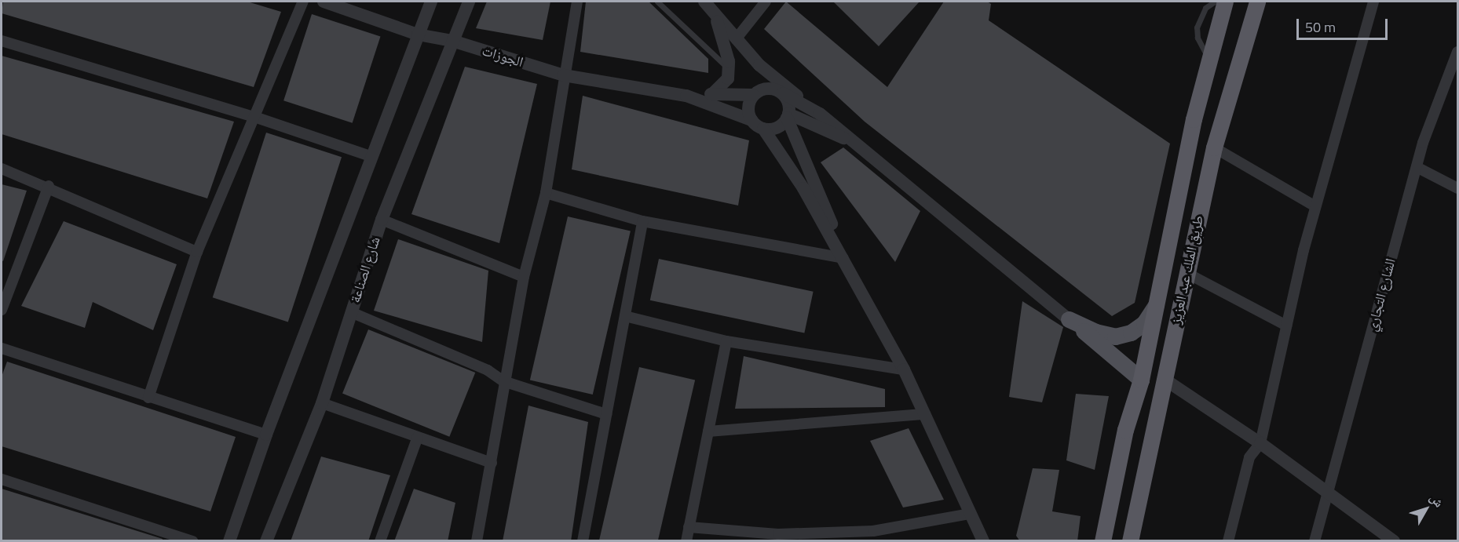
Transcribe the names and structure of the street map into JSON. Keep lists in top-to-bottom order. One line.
{"streets":{"highway":["طريق الملك عبد العزيز"],"street":["الجوزات","شارع الصناعة","الشارع التجاري"]},"crossings":[["الجوزات","شارع الصناعة"]],"scale_bar":"50 m","north":"top right"}
